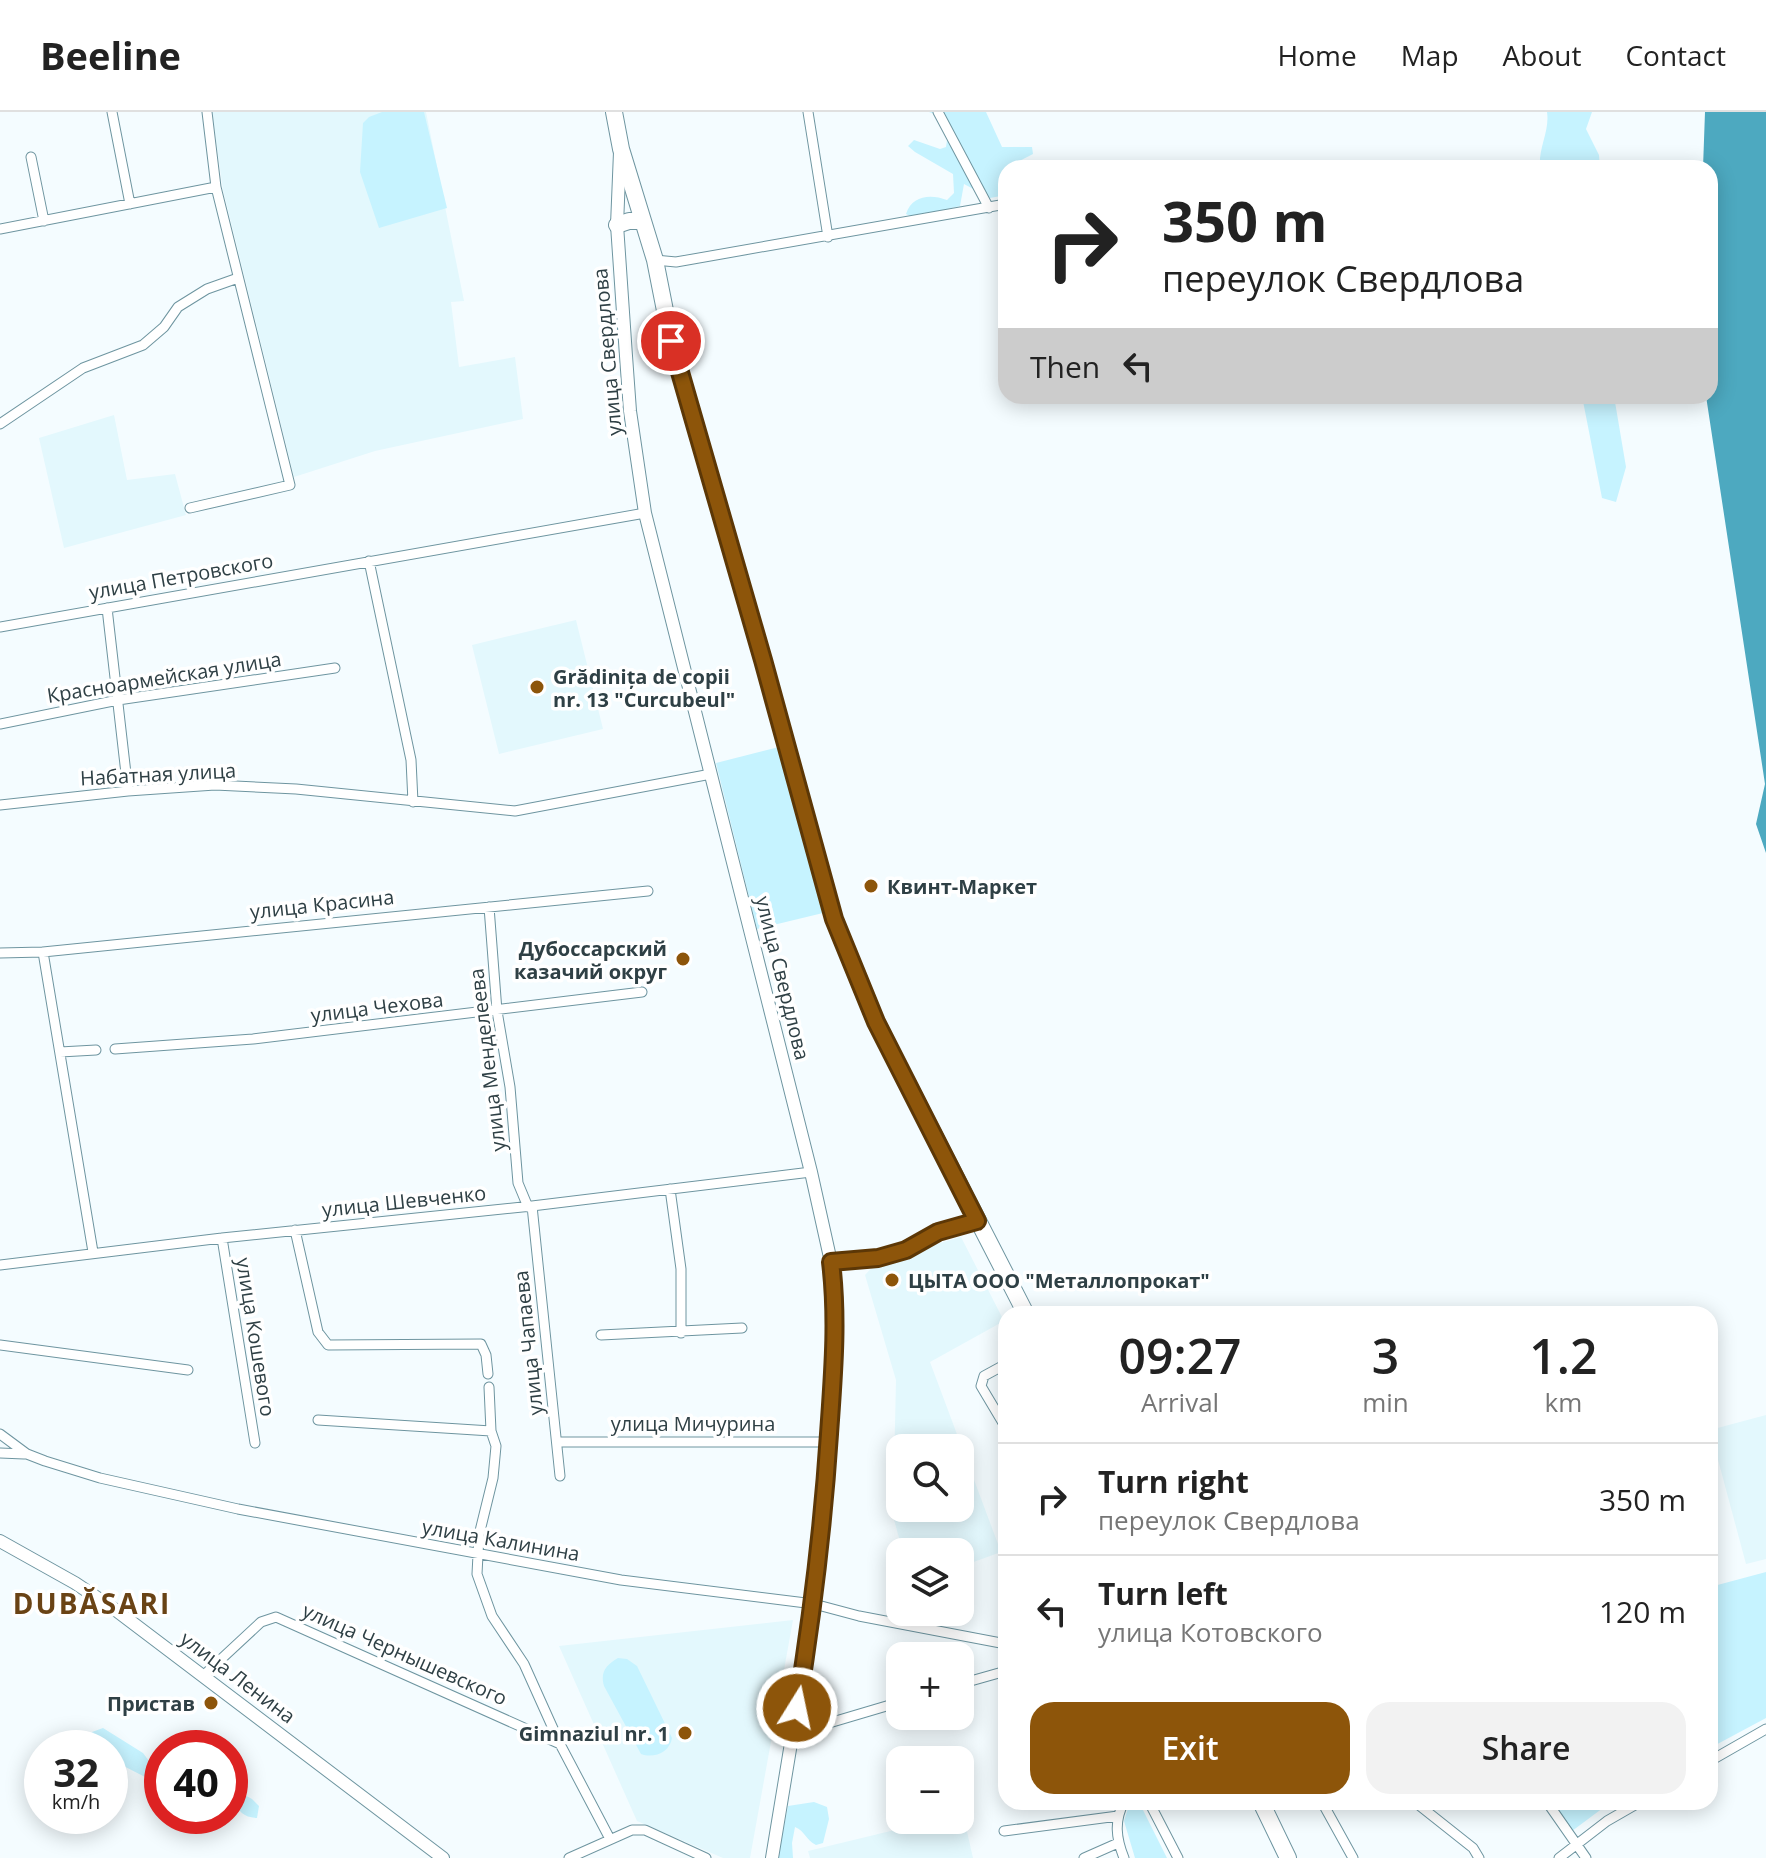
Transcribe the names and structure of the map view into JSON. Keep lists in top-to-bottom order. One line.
{"streets":{"highway":["улица Свердлова"],"street":["улица Петровского","Красноармейская улица","Набатная улица","улица Красина","улица Чехова","улица Менделеева","улица Шевченко","улица Кошевого","улица Чапаева","улица Мичурина","улица Калинина","улица Чернышевского","улица Ленина"]},"crossings":[["улица Свердлова","улица Петровского"],["улица Свердлова","Набатная улица"],["улица Свердлова","улица Шевченко"],["улица Свердлова","улица Мичурина"],["улица Свердлова","улица Калинина"],["улица Красина","улица Менделеева"],["улица Чехова","улица Менделеева"],["улица Менделеева","улица Шевченко"],["улица Менделеева","улица Чапаева"],["улица Шевченко","улица Кошевого"],["улица Шевченко","улица Чапаева"],["улица Чапаева","улица Мичурина"],["улица Калинина","улица Чернышевского"],["улица Чернышевского","улица Ленина"]],"districts":["DUBĂSARI"],"places":["Grădinița de copii nr. 13 \"Curcubeul\"","Квинт-Маркет","Дубоссарский казачий округ","ЦЫТА ООО \"Металлопрокат\"","Пристав","Gimnaziul nr. 1"],"page":{"header":"Beeline","nav":["Home","Map","About","Contact"],"turn":["350 m","переулок Свердлова"],"then":"Then","eta":["09:27","Arrival","3","min","1.2","km"],"map_buttons":["+","−"],"list":[{"name":"Turn right","note":"переулок Свердлова","value":"350 m"},{"name":"Turn left","note":"улица Котовского","value":"120 m"}],"buttons":["Exit","Share"],"speed":"32 km/h","limit":"40"}}
